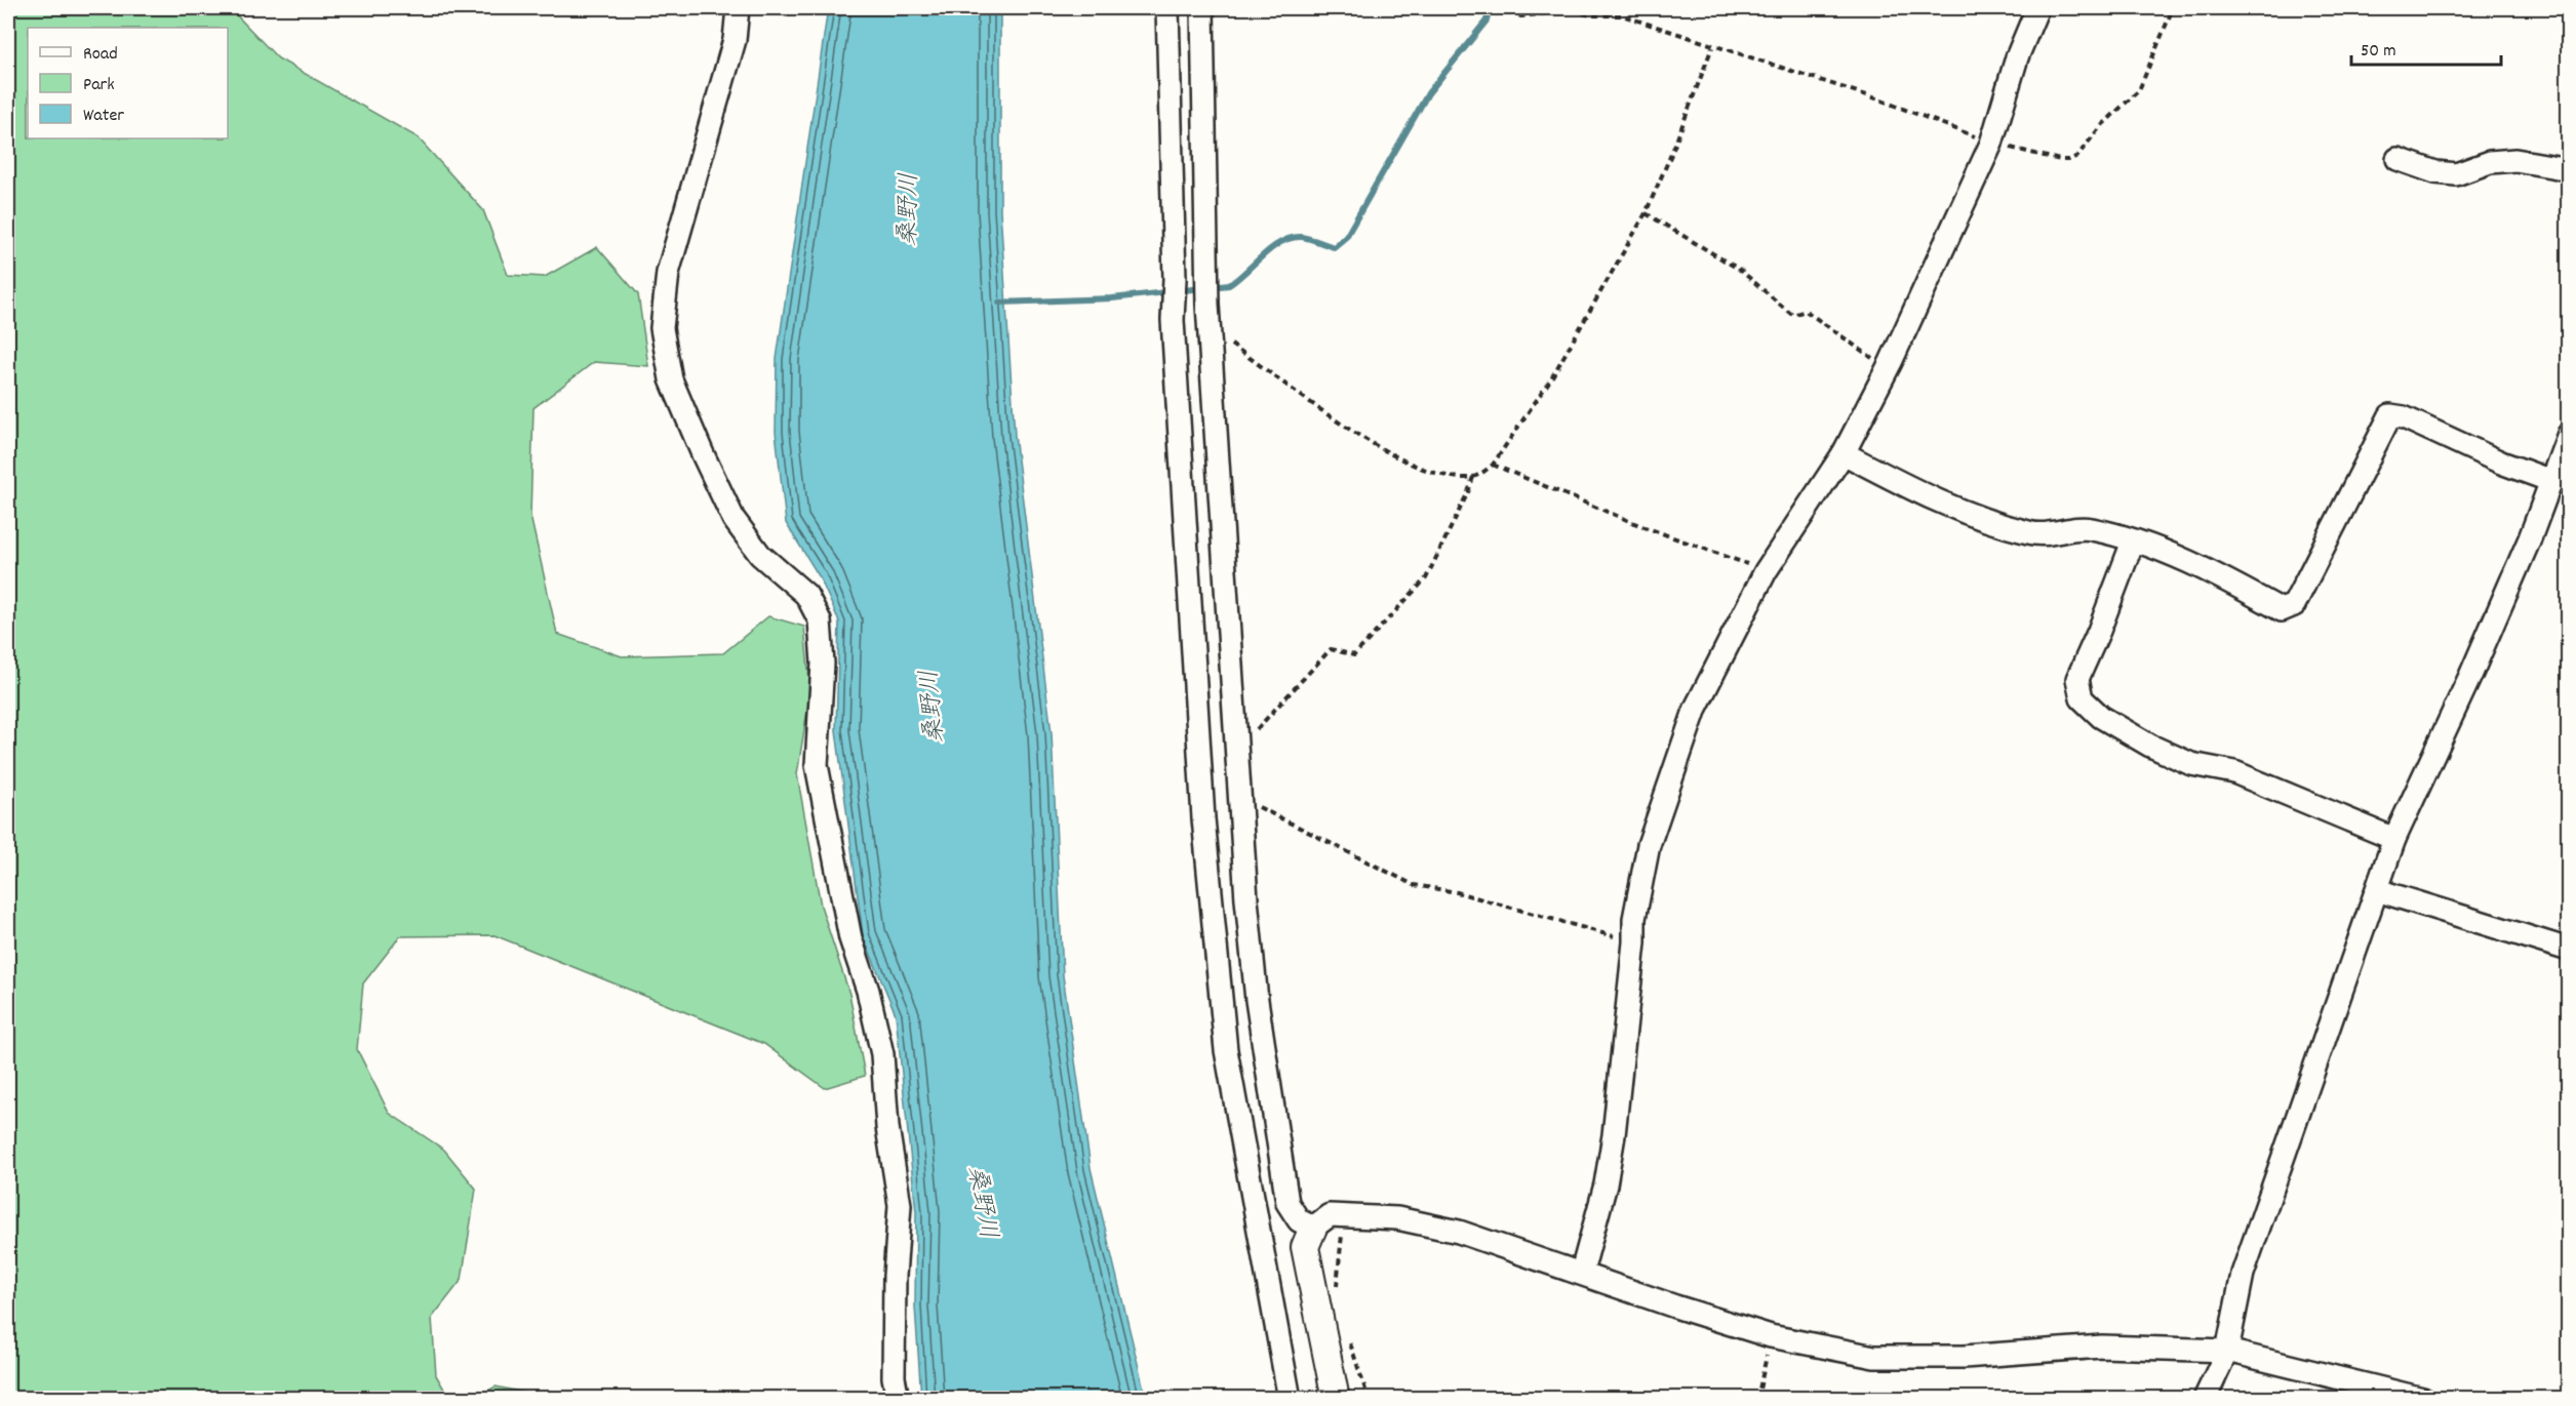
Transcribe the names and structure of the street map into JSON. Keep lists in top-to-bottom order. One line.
{"water":["桑野川"],"legend":["Road","Park","Water"],"scale_bar":"50 m"}
